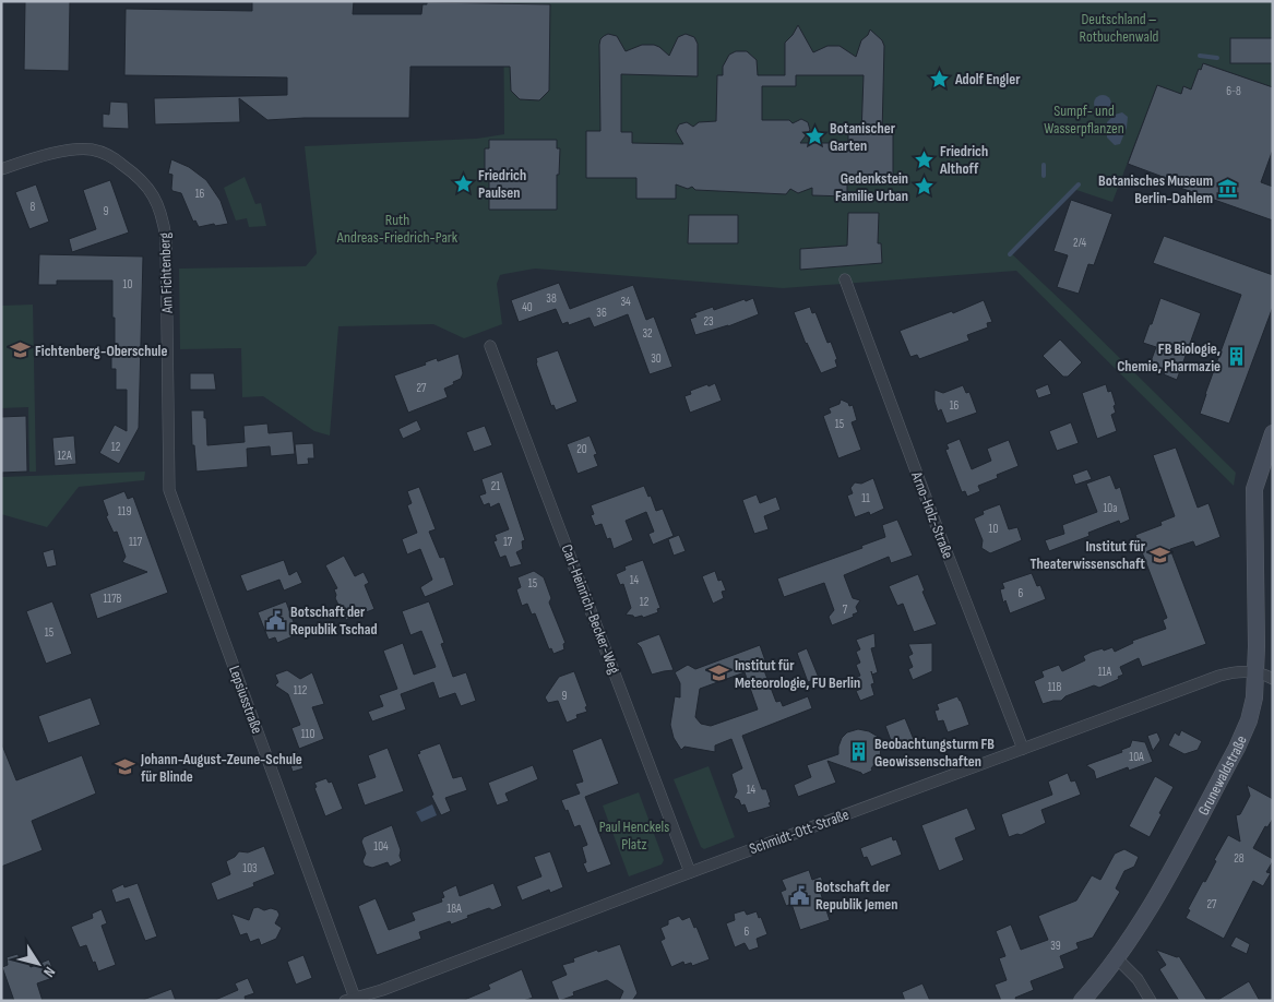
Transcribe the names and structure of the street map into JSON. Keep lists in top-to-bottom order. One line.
{"streets":{"main road":["Grunewaldstraße"],"street":["Am Fichtenberg","Arno-Holz-Straße","Carl-Heinrich-Becker-Weg","Lepsiusstraße","Schmidt-Ott-Straße"]},"crossings":[["Am Fichtenberg","Lepsiusstraße"],["Arno-Holz-Straße","Schmidt-Ott-Straße"],["Carl-Heinrich-Becker-Weg","Schmidt-Ott-Straße"],["Lepsiusstraße","Schmidt-Ott-Straße"],["Grunewaldstraße","Schmidt-Ott-Straße"]],"parks":["Deutschland – Rotbuchenwald","Sumpf- und Wasserpflanzen","Ruth Andreas-Friedrich-Park","Paul Henckels Platz"],"places":{"place":["Adolf Engler","Botanischer Garten","Friedrich Althoff","Friedrich Paulsen","Gedenkstein Familie Urban"],"museum":["Botanisches Museum Berlin-Dahlem"],"school or university":["Fichtenberg-Oberschule","Institut für Theaterwissenschaft","Institut für Meteorologie, FU Berlin","Johann-August-Zeune-Schule für Blinde"],"building":["FB Biologie, Chemie, Pharmazie","Beobachtungsturm FB Geowissenschaften"],"public building":["Botschaft der Republik Tschad","Botschaft der Republik Jemen"]},"house_numbers":["6-8","16","8","9","2/4","10","38","34","40","36","23","32","30","27","16","15","12","20","12A","21","11","10a","119","10","117","17","14","15","6","117B","12","7","15","11A","11B","112","9","110","10A","14","104","28","103","27","18A","6","39"],"north":"bottom right"}
